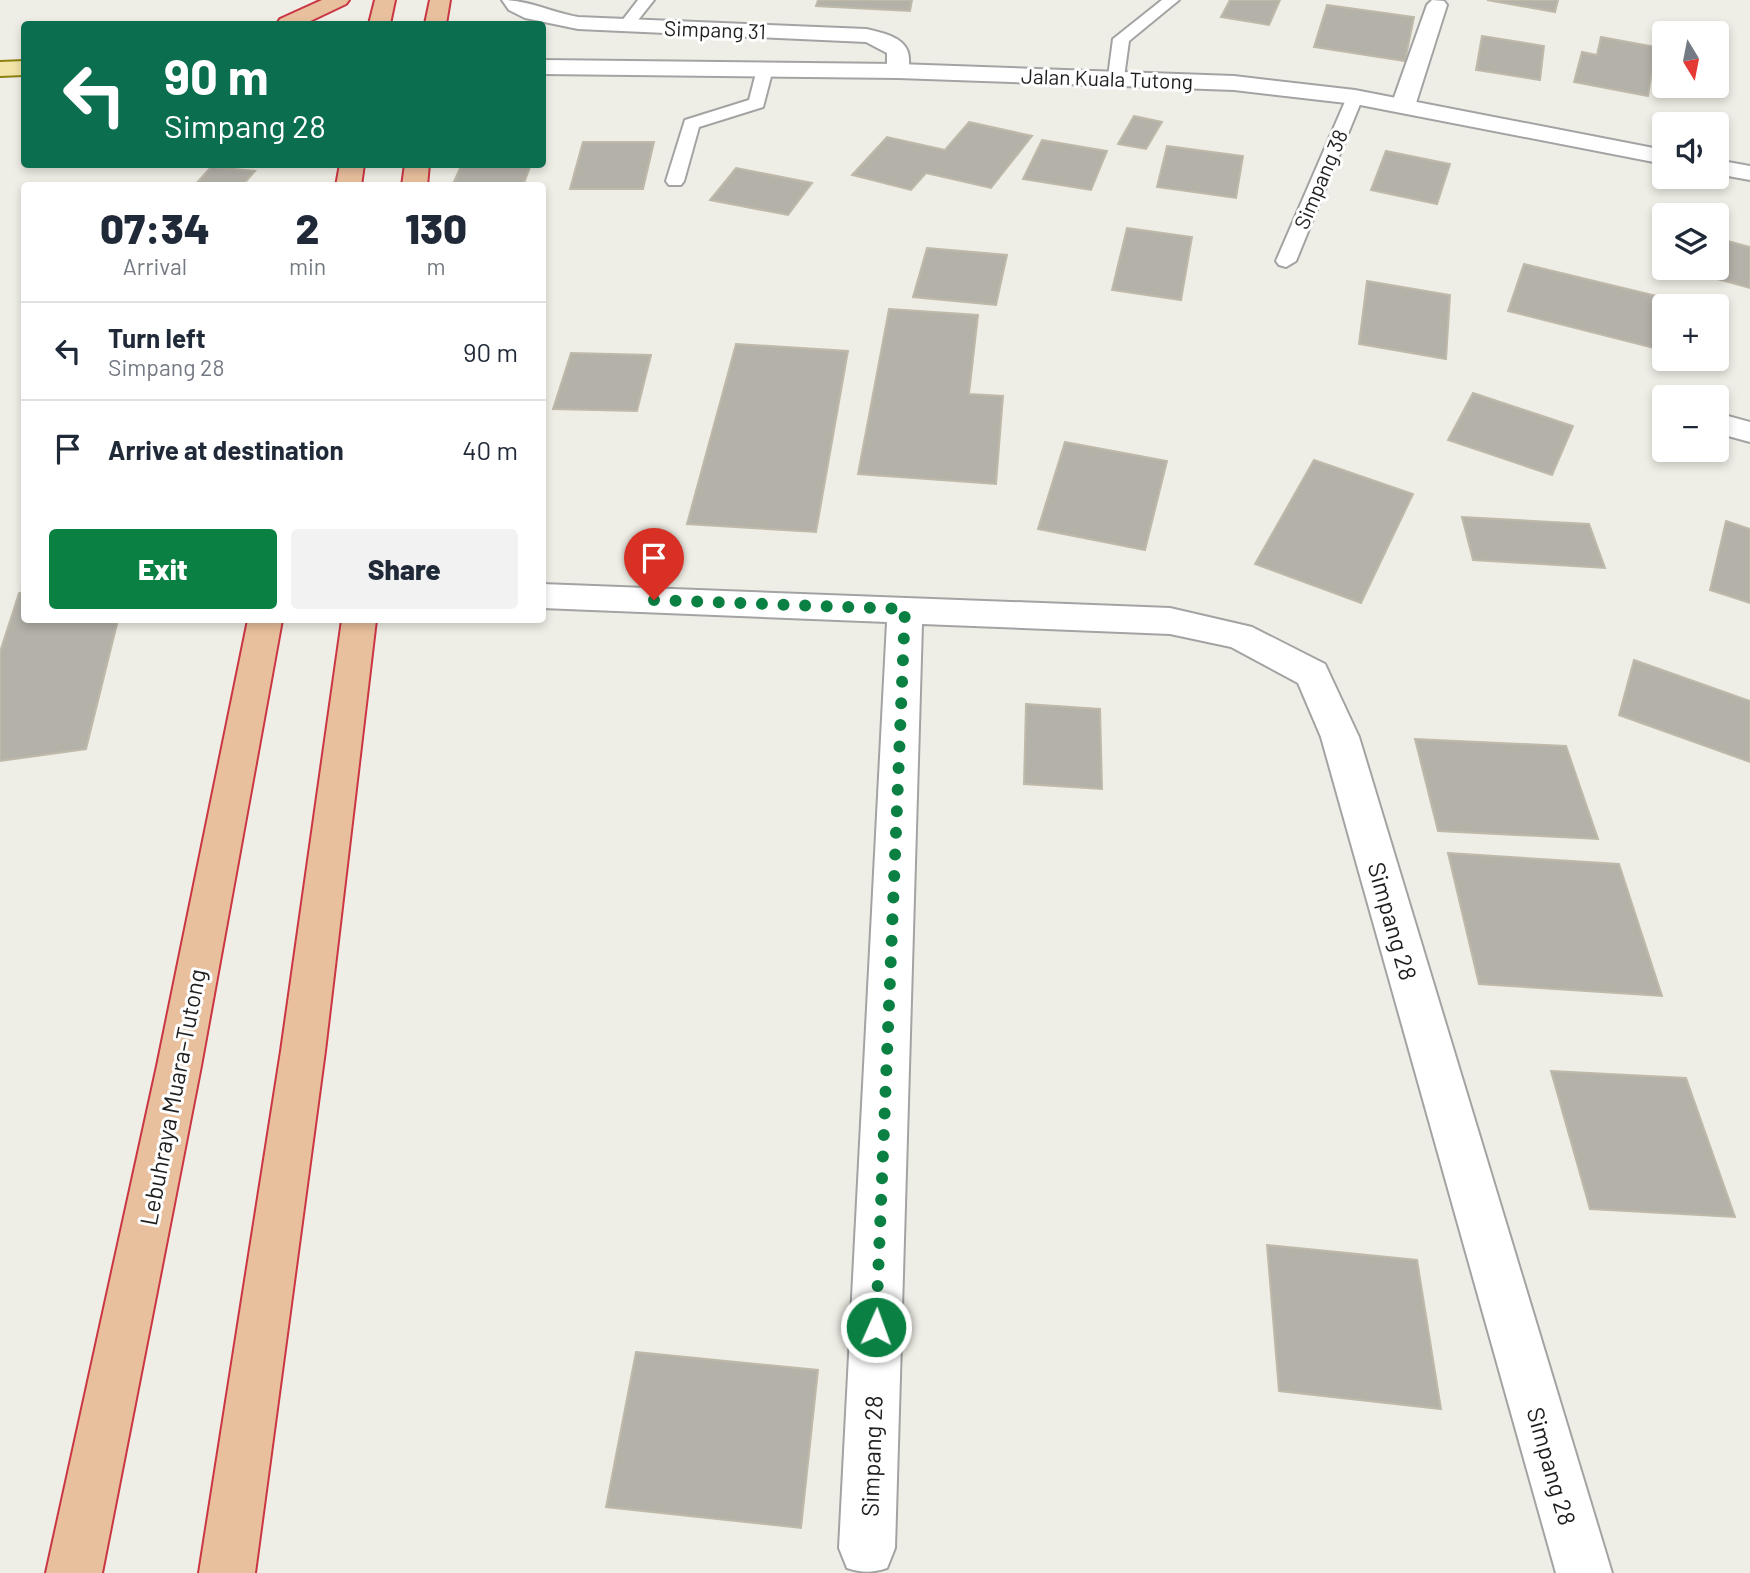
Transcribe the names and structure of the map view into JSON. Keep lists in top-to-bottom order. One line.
{"streets":{"highway":["Lebuhraya Muara–Tutong"],"street":["Simpang 31","Jalan Kuala Tutong","Simpang 28"],"lane":["Simpang 38"]},"crossings":[["Simpang 31","Jalan Kuala Tutong"],["Jalan Kuala Tutong","Simpang 38"]],"north":"bottom","page":{"map_buttons":["+","−"],"turn":["90 m","Simpang 28"],"eta":["07:34","Arrival","2","min","130","m"],"list":[{"name":"Turn left","note":"Simpang 28","value":"90 m"},{"name":"Arrive at destination","value":"40 m"}],"buttons":["Exit","Share"]}}
